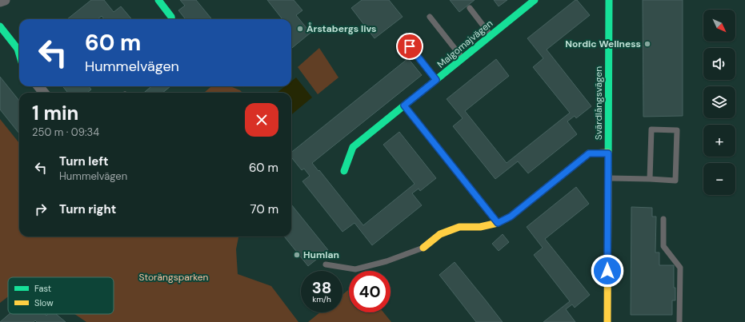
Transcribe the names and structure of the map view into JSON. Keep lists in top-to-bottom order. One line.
{"streets":{"street":["Malgomajvägen","Svärdlångsvägen"]},"parks":["Storängsparken"],"places":["Årstabergs livs","Nordic Wellness","Humlan"],"legend":["Fast","Slow"],"north":"bottom right","page":{"map_buttons":["+","−"],"turn":["60 m","Hummelvägen"],"heading":["1 min","250 m · 09:34"],"list":[{"name":"Turn left","note":"Hummelvägen","value":"60 m"},{"name":"Turn right","value":"70 m"}],"speed":"38 km/h","limit":"40"}}
